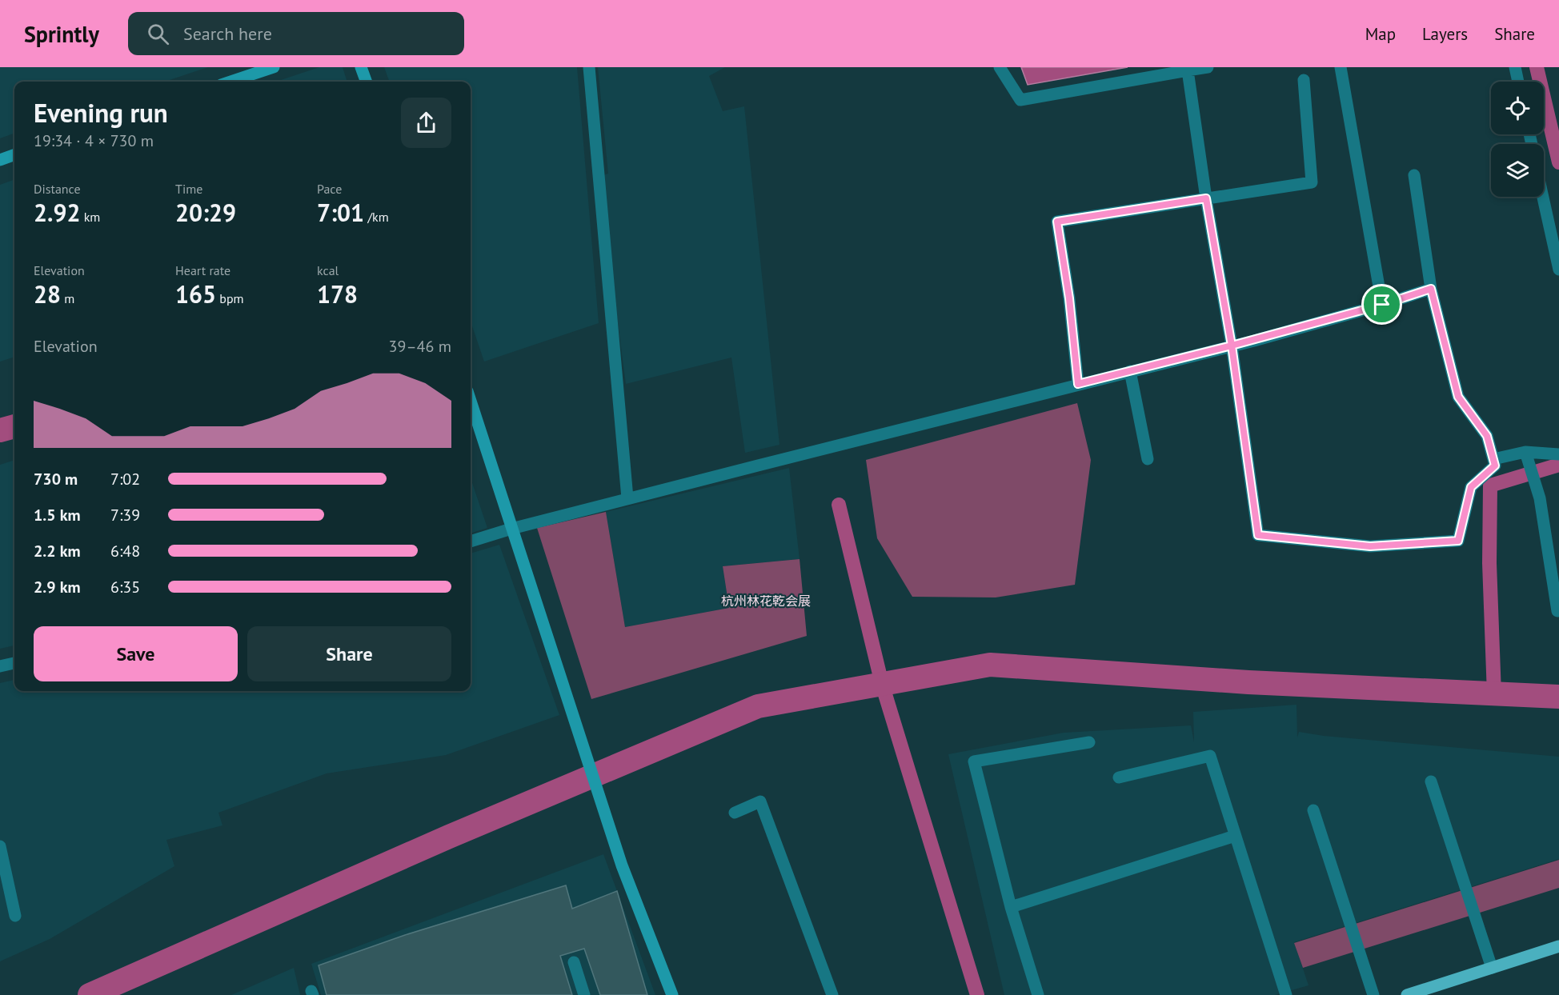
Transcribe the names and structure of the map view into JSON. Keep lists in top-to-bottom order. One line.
{"parks":["杭州林花乾会展"],"page":{"header":"Sprintly","search":"Search here","nav":["Map","Layers","Share"],"heading":["Evening run","19:34 · 4 × 730 m"],"stats":[["Distance","2.92 km"],["Time","20:29"],["Pace","7:01 /km"],["Elevation","28 m"],["Heart rate","165 bpm"],["kcal","178"]],"chart":["Elevation","39–46 m"],"list":[{"name":"730 m","note":"7:02"},{"name":"1.5 km","note":"7:39"},{"name":"2.2 km","note":"6:48"},{"name":"2.9 km","note":"6:35"}],"buttons":["Save","Share"]}}
